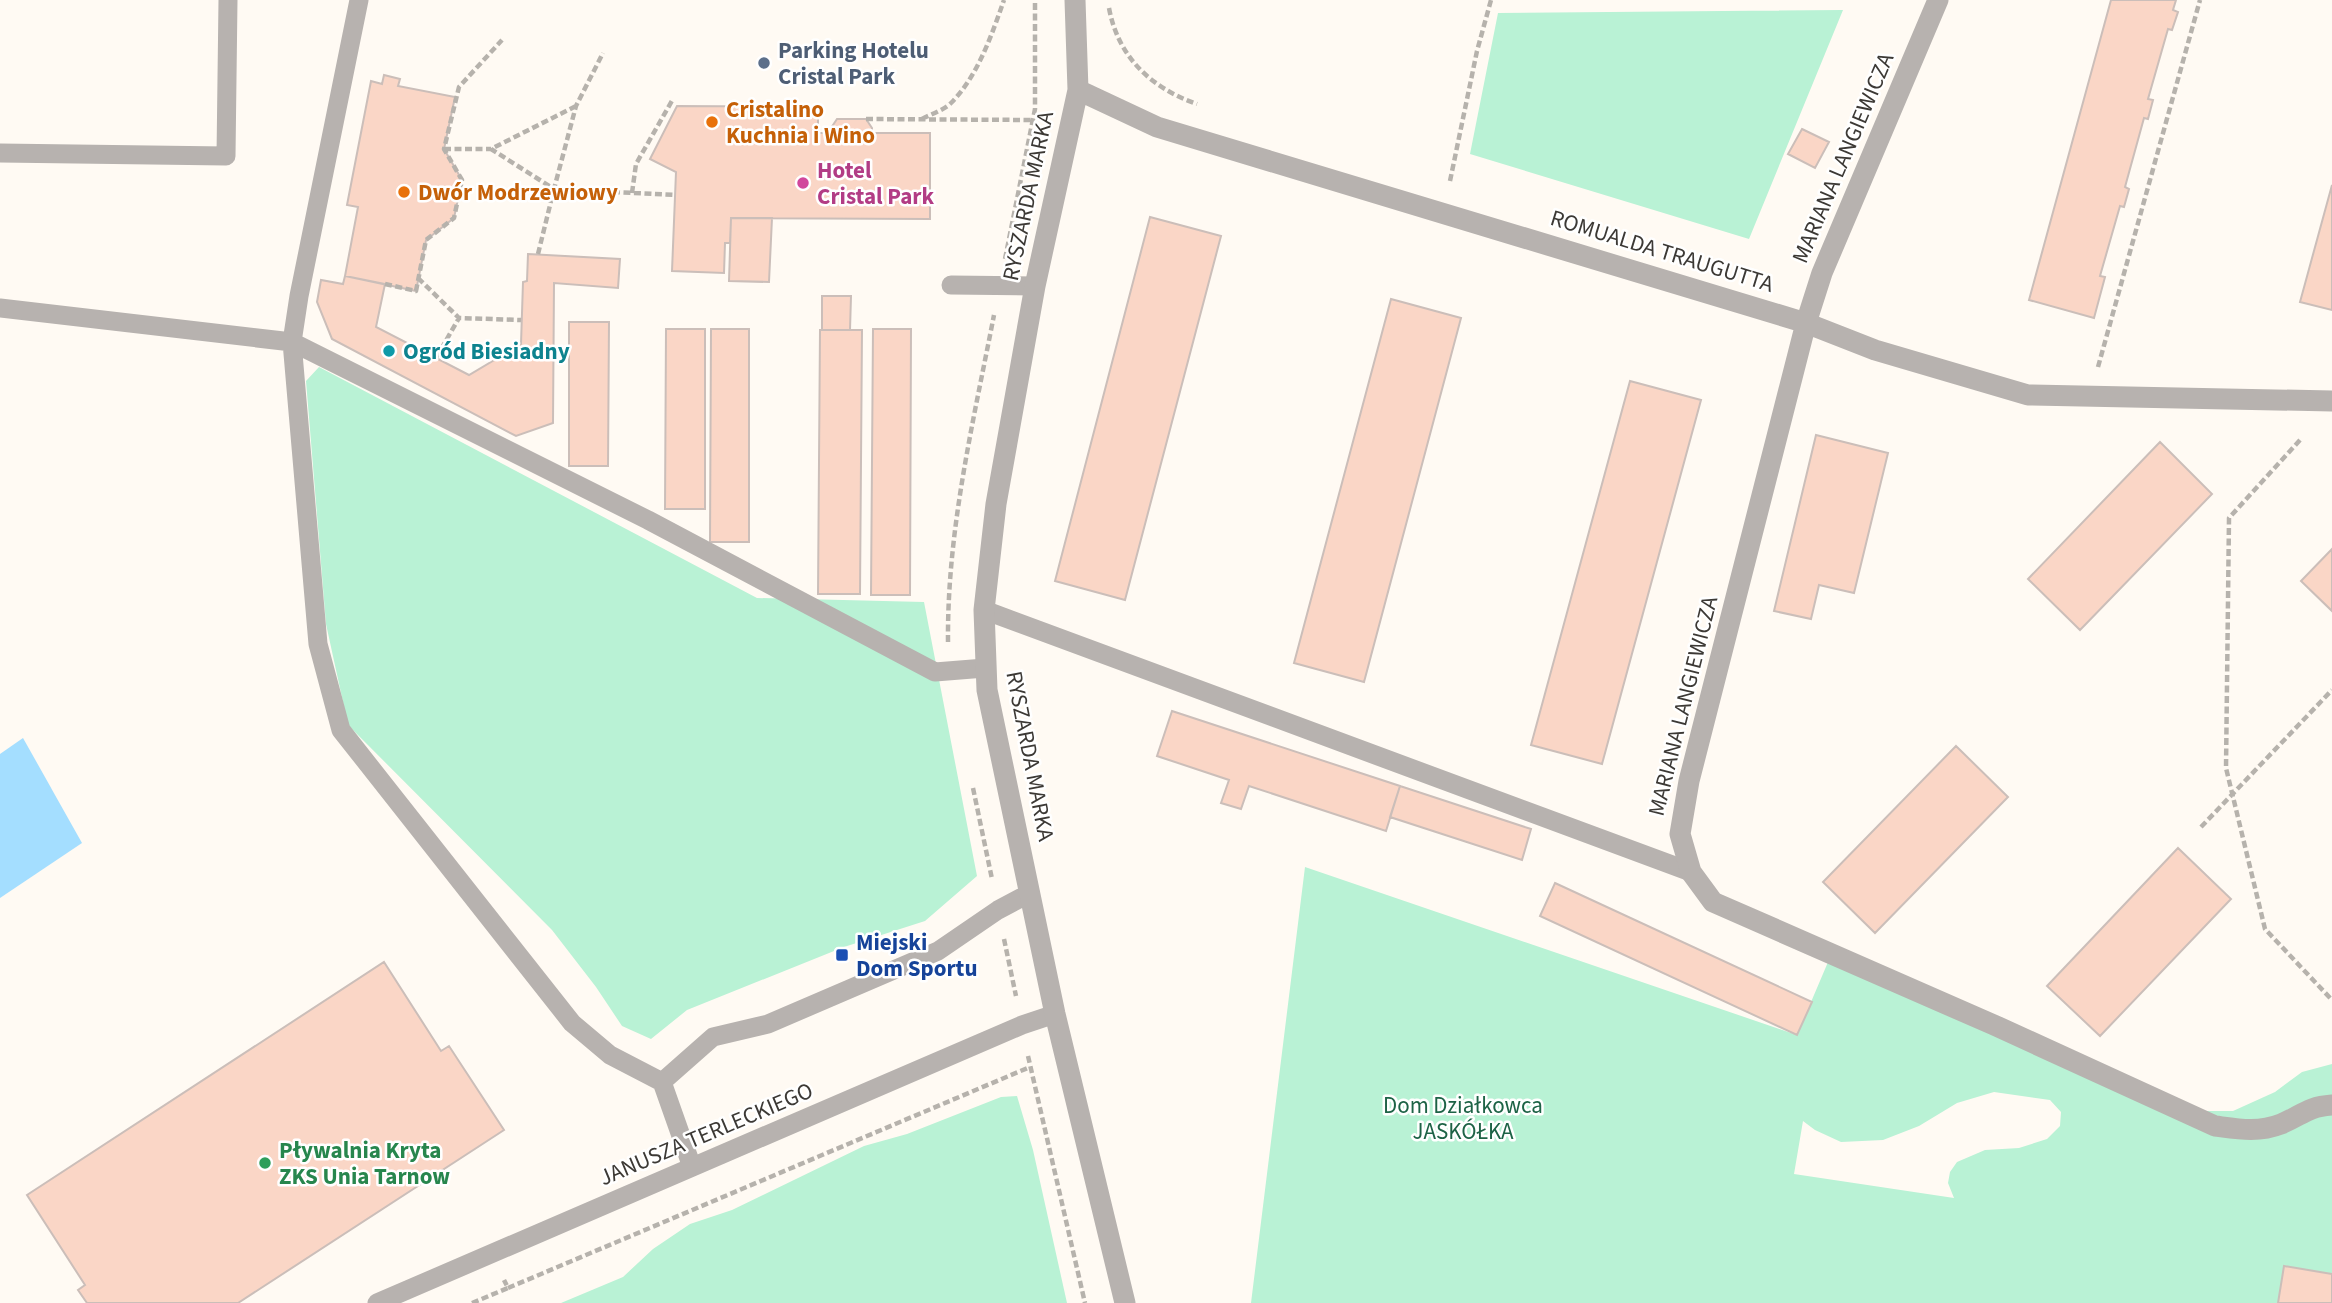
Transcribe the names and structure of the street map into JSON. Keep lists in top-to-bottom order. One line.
{"streets":{"street":["MARIANA LANGIEWICZA","RYSZARDA MARKA","ROMUALDA TRAUGUTTA"],"lane":["JANUSZA TERLECKIEGO"]},"crossings":[["MARIANA LANGIEWICZA","ROMUALDA TRAUGUTTA"],["RYSZARDA MARKA","ROMUALDA TRAUGUTTA"],["RYSZARDA MARKA","JANUSZA TERLECKIEGO"]],"parks":["Dom Działkowca JASKÓŁKA"],"places":{"other":["Parking Hotelu Cristal Park","Cristalino Kuchnia i Wino","Hotel Cristal Park","Dwór Modrzewiowy","Ogród Biesiadny","Pływalnia Kryta ZKS Unia Tarnow"],"transit":["Miejski Dom Sportu"]}}
